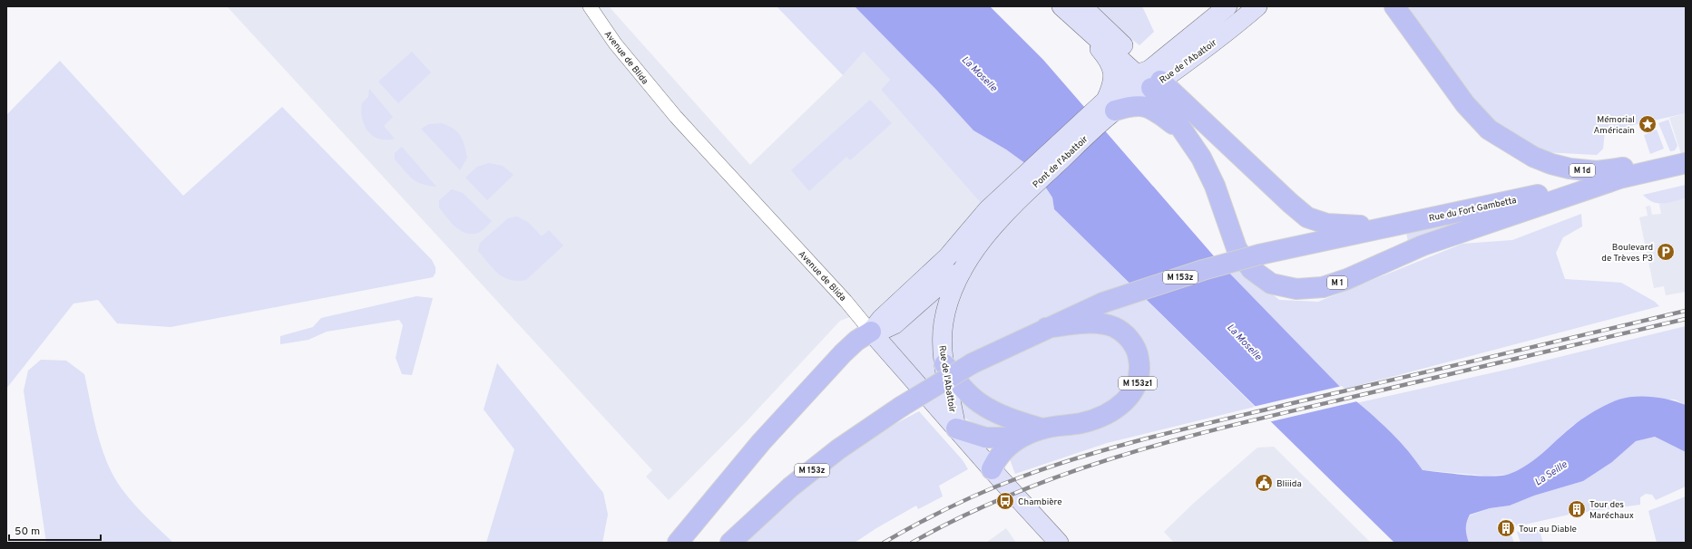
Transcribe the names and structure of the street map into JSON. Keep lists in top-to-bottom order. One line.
{"streets":{"main road":["Avenue de Blida","Rue de l'Abattoir","Pont de l'Abattoir","M 1d","Rue du Fort Gambetta","M 153z","M 1","M 153z1"]},"crossings":[["Avenue de Blida","Rue de l'Abattoir"],["Avenue de Blida","M 153z1"],["Rue de l'Abattoir","Pont de l'Abattoir"],["Rue de l'Abattoir","M 1"],["Rue de l'Abattoir","M 153z1"],["Pont de l'Abattoir","M 1"],["M 1d","Rue du Fort Gambetta"],["Rue du Fort Gambetta","M 153z"],["Rue du Fort Gambetta","M 1"],["Rue du Fort Gambetta","M 153z1"],["M 153z","M 153z1"]],"water":["La Moselle","La Seille"],"places":{"place":["Mémorial Américain"],"parking":["Boulevard de Trèves P3"],"public building":["Bliiida"],"bus stop":["Chambière"],"building":["Tour des Maréchaux","Tour au Diable"]},"scale_bar":"50 m"}
